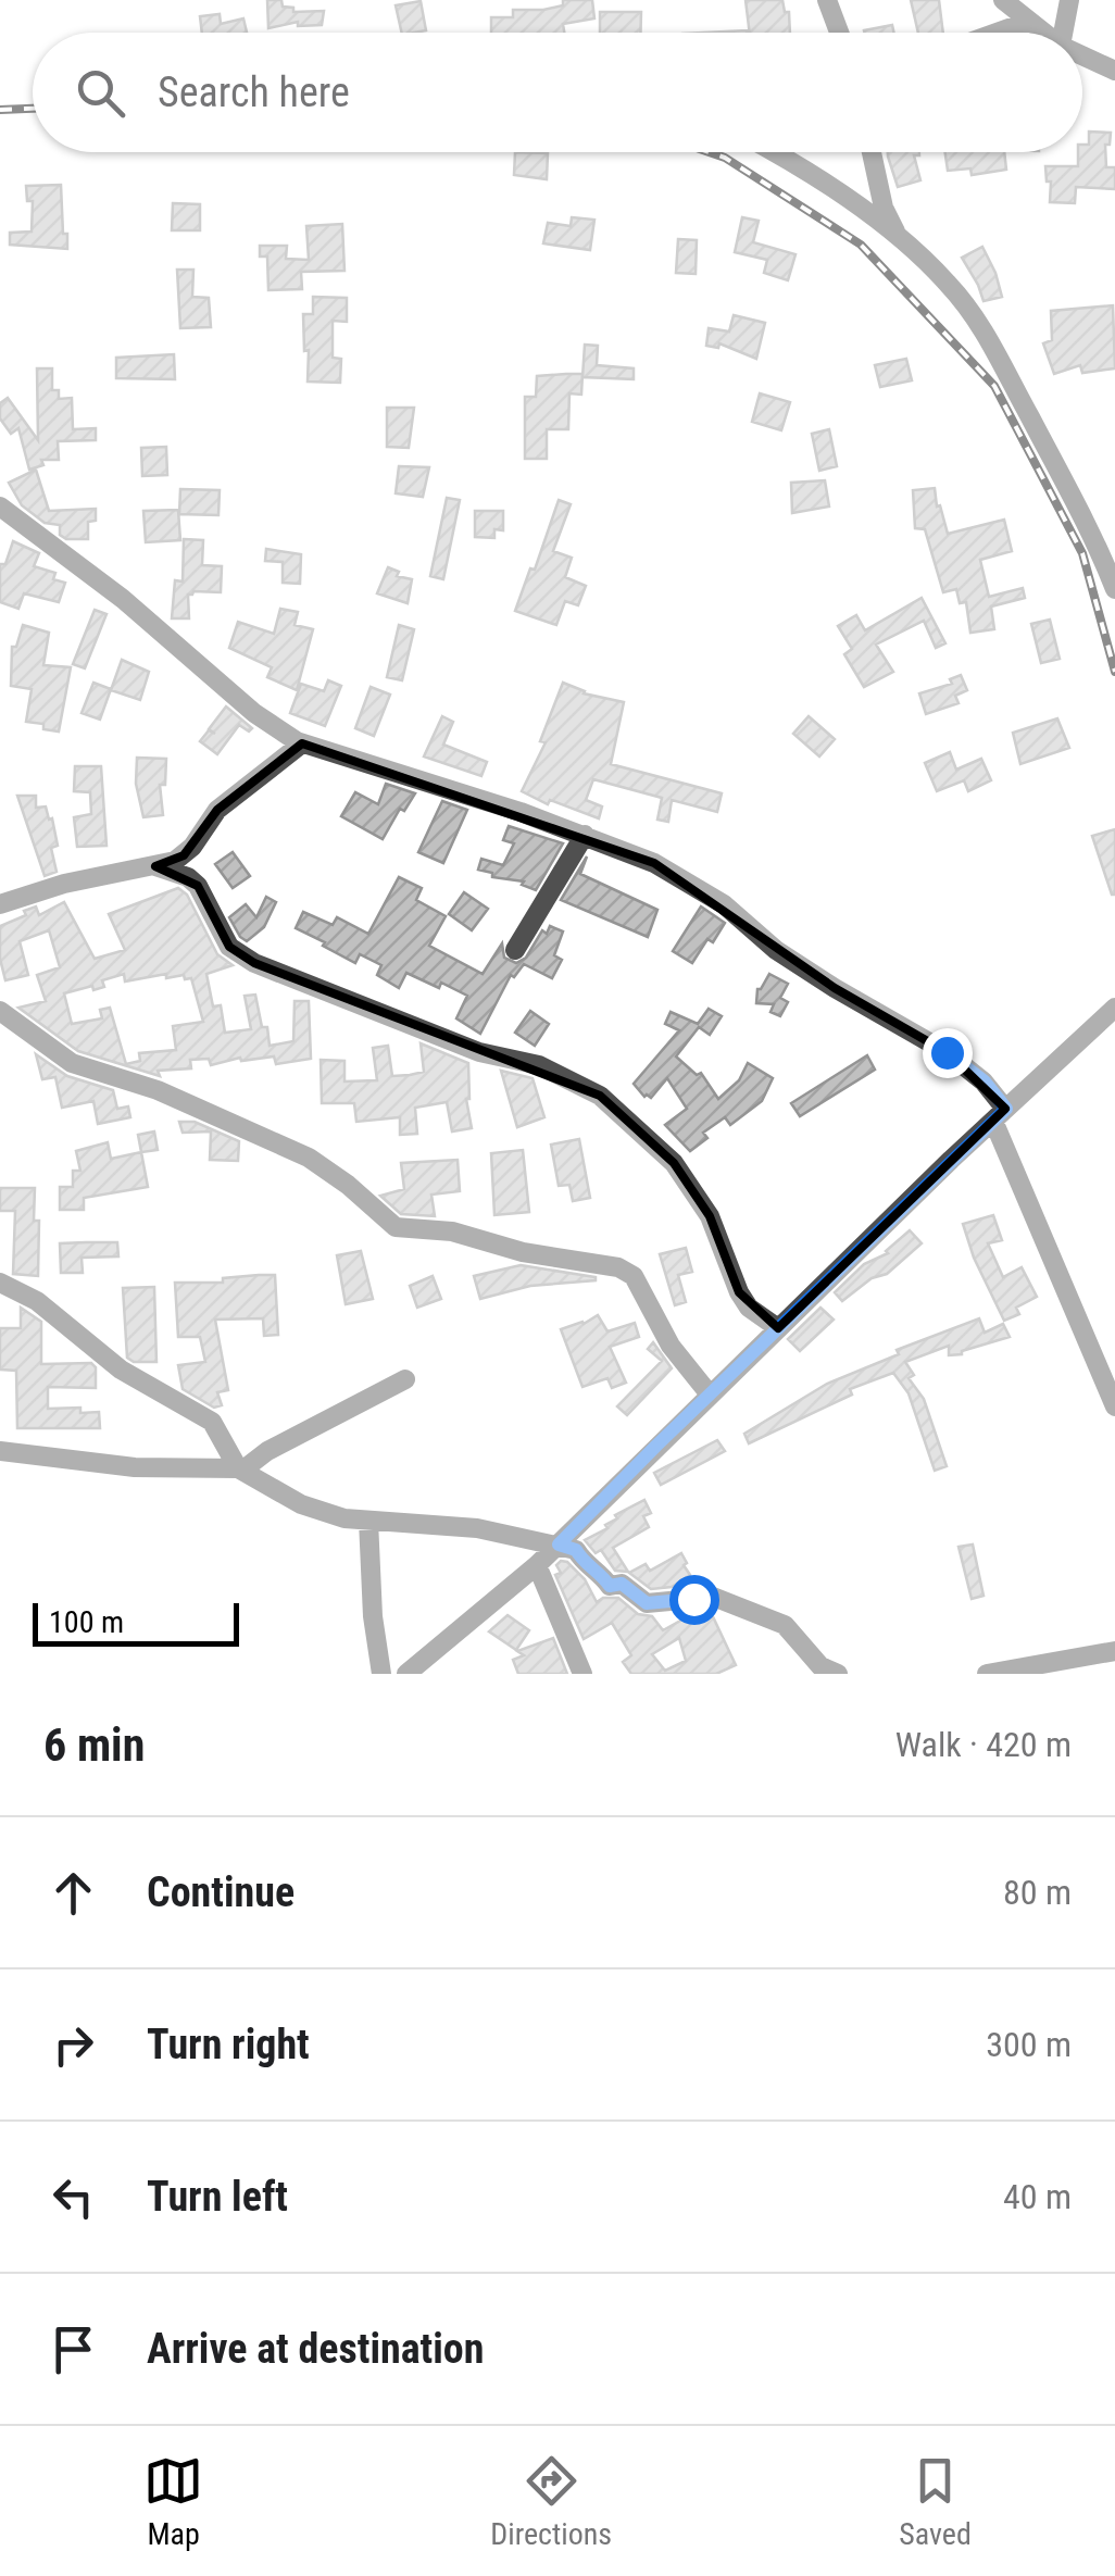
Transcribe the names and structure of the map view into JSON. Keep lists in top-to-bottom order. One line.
{"scale_bar":"100 m","page":{"search":"Search here","scale":"100 m","heading":["6 min","Walk · 420 m"],"list":[["Continue","80 m"],["Turn right","300 m"],["Turn left","40 m"],"Arrive at destination"],"nav":["Map","Directions","Saved"]}}
